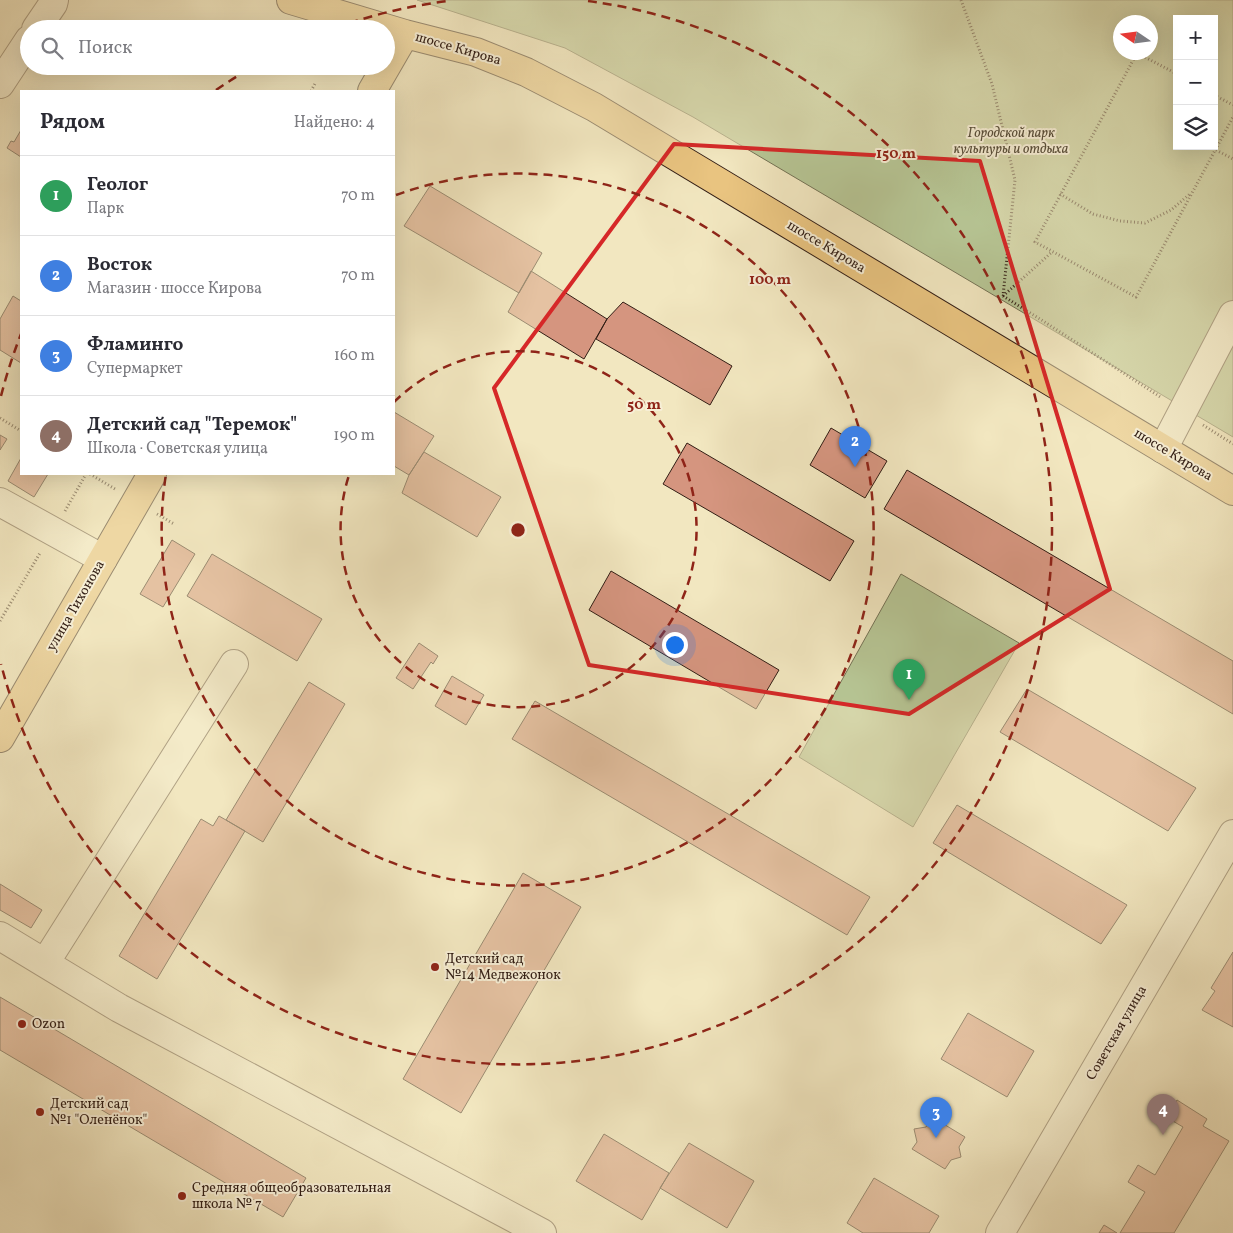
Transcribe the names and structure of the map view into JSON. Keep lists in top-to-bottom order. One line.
{"streets":{"main road":["шоссе Кирова","улица Тихонова"],"street":["Советская улица"]},"parks":["Городской парк культуры и отдыха"],"places":["Детский сад №14 Медвежонок","Ozon","Детский сад №1 \"Оленёнок\"","Cредняя общеобразовательная школа № 7"],"north":"left","page":{"map_buttons":["+","−"],"search":"Поиск","heading":["Рядом","Найдено: 4"],"list":[{"mark":"1","name":"Геолог","note":"Парк","value":"70 m"},{"mark":"2","name":"Восток","note":"Магазин · шоссе Кирова","value":"70 m"},{"mark":"3","name":"Фламинго","note":"Супермаркет","value":"160 m"},{"mark":"4","name":"Детский сад \"Теремок\"","note":"Школа · Советская улица","value":"190 m"}],"pins":["2","1","4","3"]},"rings":["150 m","100 m","50 m"]}
